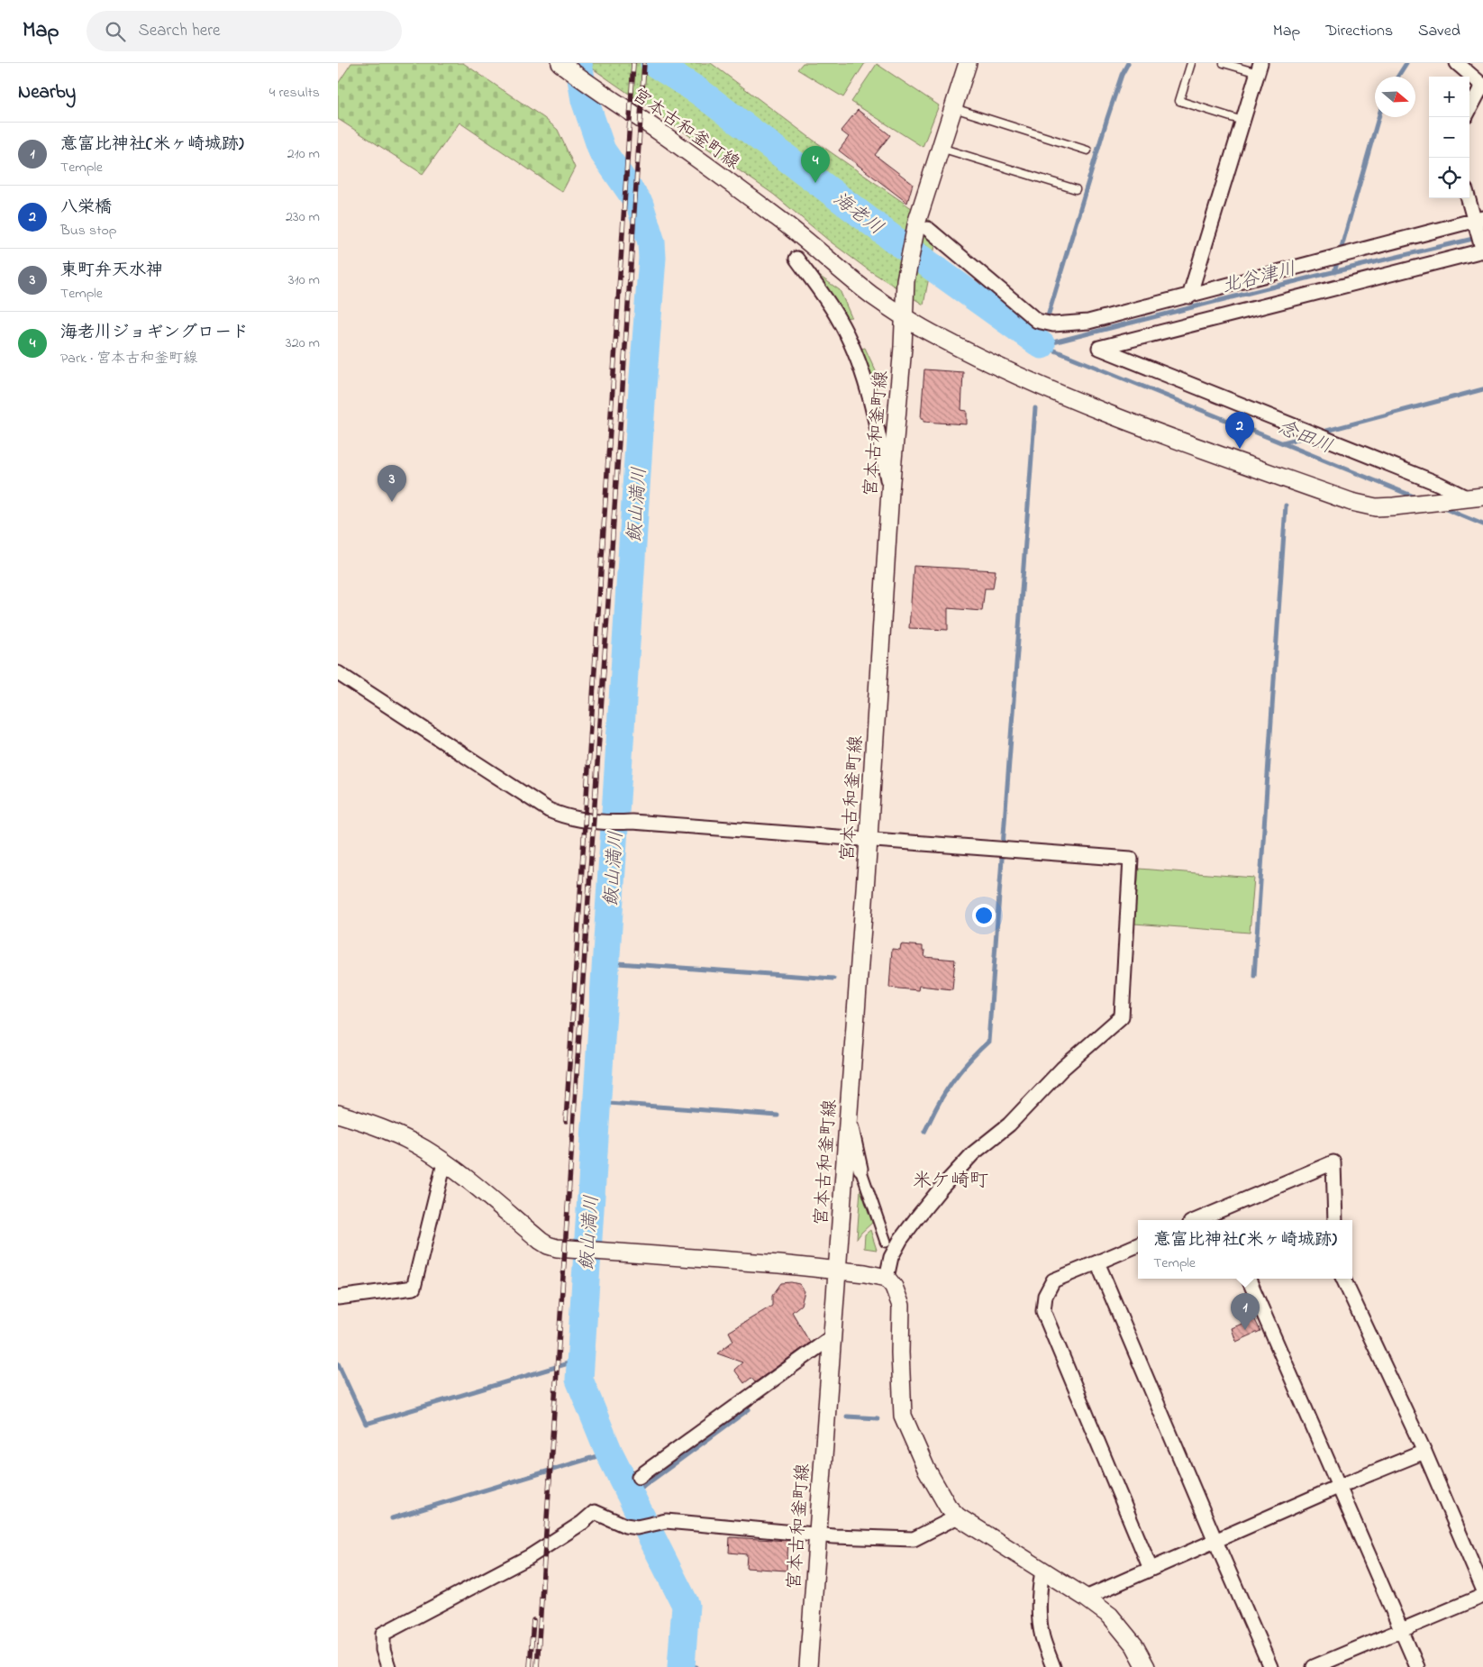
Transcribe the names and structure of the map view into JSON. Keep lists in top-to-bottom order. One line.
{"streets":{"street":["宮本古和釜町線"]},"districts":["米ケ崎町"],"water":["海老川","北谷津川","念田川","飯山満川"],"north":"right","page":{"header":"Map","search":"Search here","nav":["Map","Directions","Saved"],"heading":["Nearby","4 results"],"map_buttons":["+","−"],"list":[{"mark":"1","name":"意富比神社(米ヶ崎城跡)","note":"Temple","value":"210 m"},{"mark":"2","name":"八栄橋","note":"Bus stop","value":"230 m"},{"mark":"3","name":"東町弁天水神","note":"Temple","value":"310 m"},{"mark":"4","name":"海老川ジョギングロード","note":"Park · 宮本古和釜町線","value":"320 m"}],"pins":["4","2","3","1"],"popup":["意富比神社(米ヶ崎城跡)","Temple"]}}
